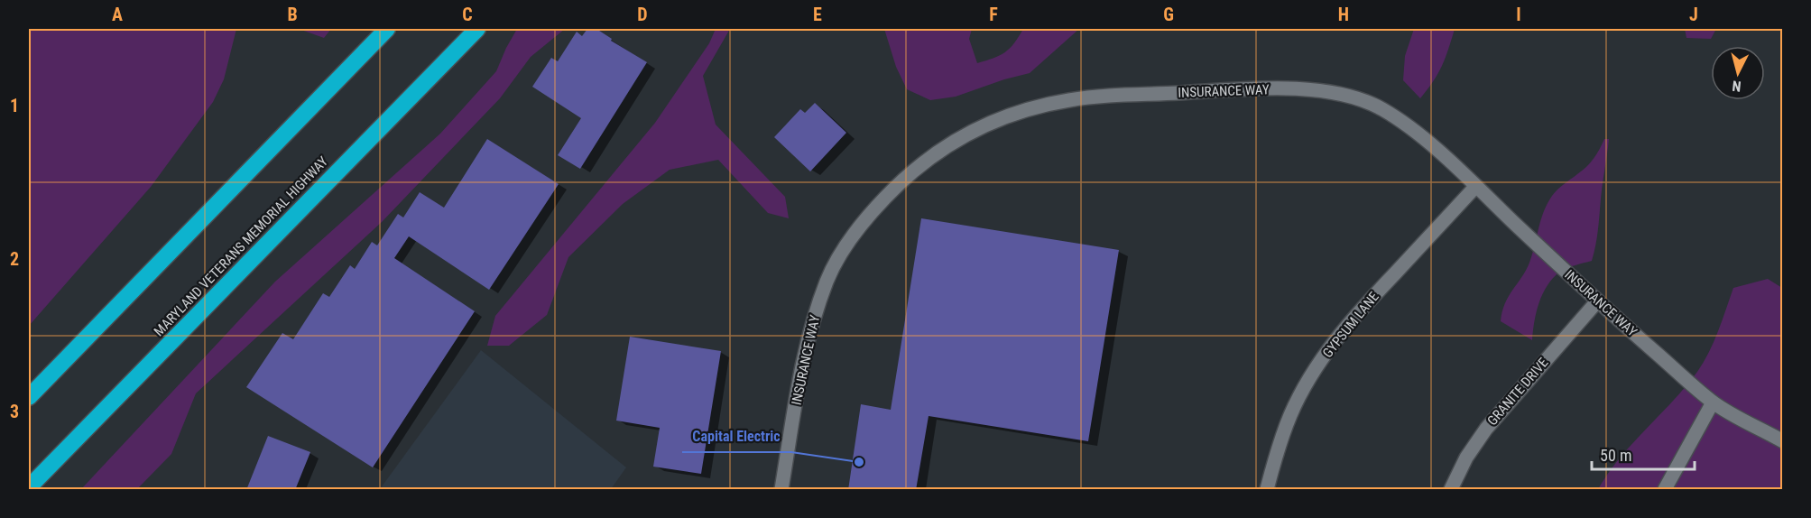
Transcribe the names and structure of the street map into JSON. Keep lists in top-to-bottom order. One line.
{"streets":{"highway":["MARYLAND VETERANS MEMORIAL HIGHWAY"],"street":["INSURANCE WAY","GYPSUM LANE","GRANITE DRIVE"]},"crossings":[["INSURANCE WAY","GYPSUM LANE"],["INSURANCE WAY","GRANITE DRIVE"]],"places":["Capital Electric"],"scale_bar":"50 m","north":"bottom","grid":{"columns":["A","B","C","D","E","F","G","H","I","J"],"rows":["1","2","3"]}}
